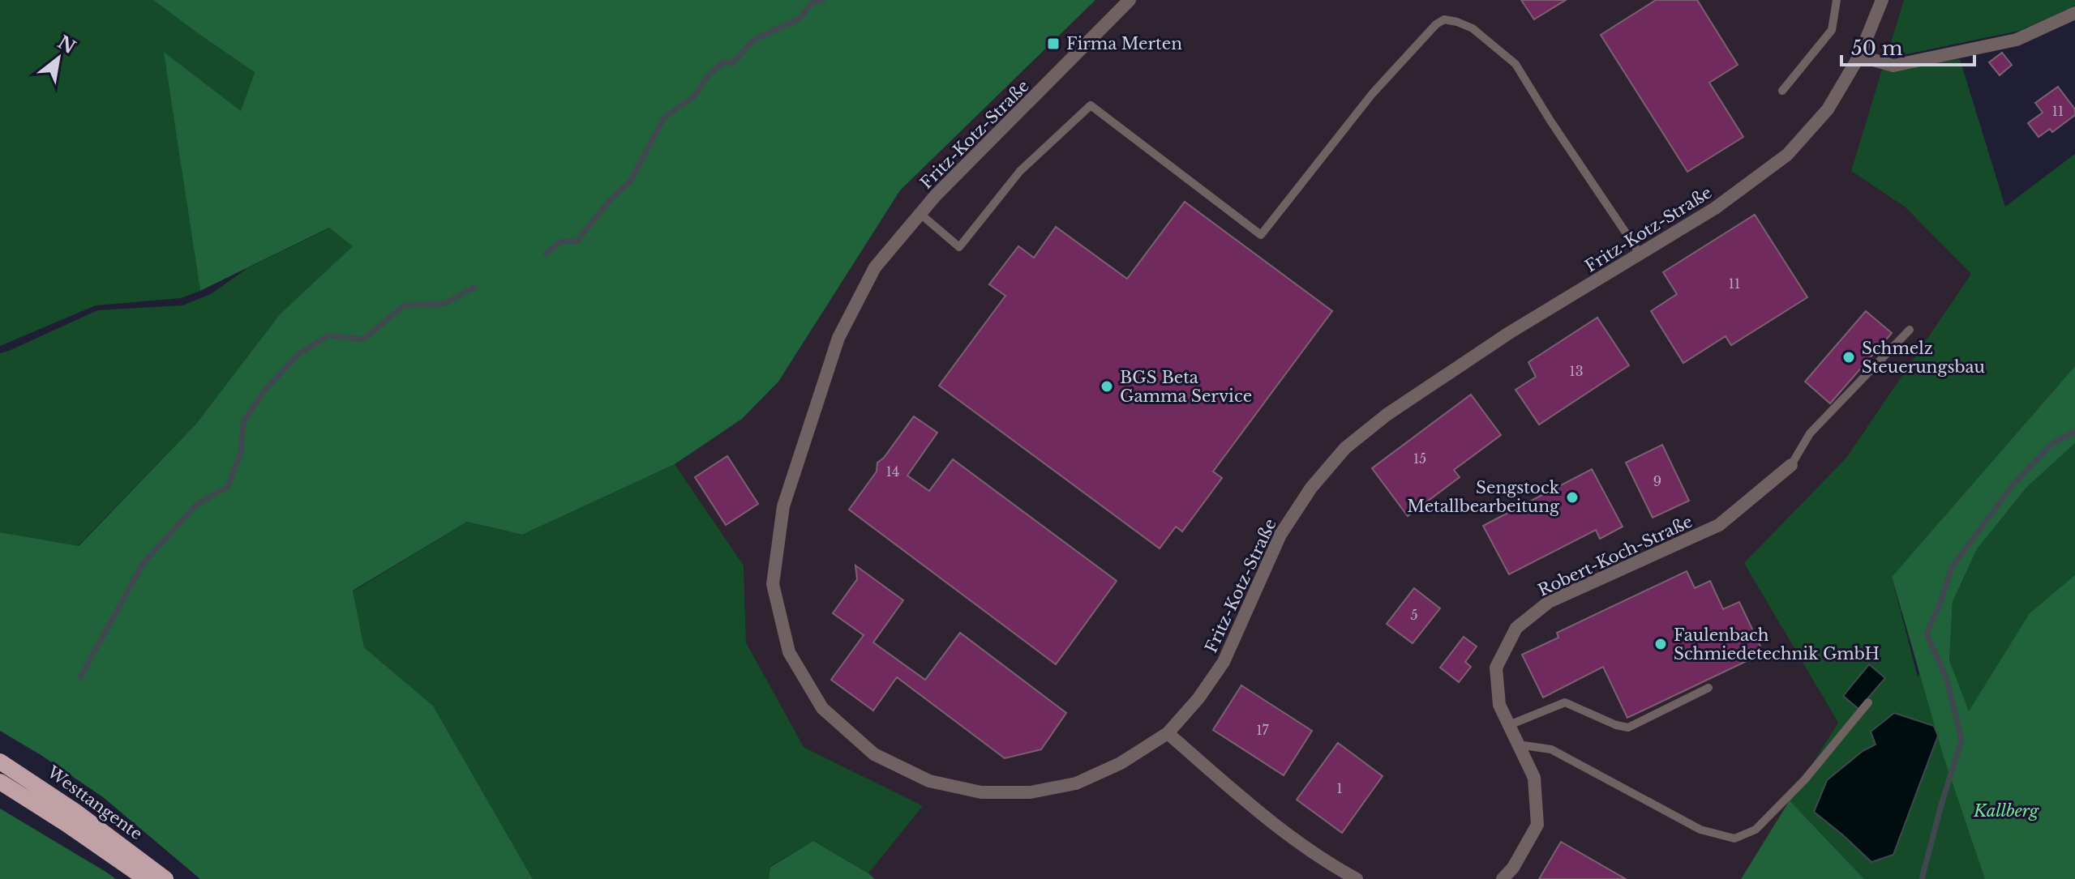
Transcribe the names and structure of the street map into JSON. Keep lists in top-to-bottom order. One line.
{"streets":{"main road":["Westtangente"],"street":["Fritz-Kotz-Straße","Robert-Koch-Straße"]},"parks":["Kallberg"],"places":{"transit":["Firma Merten"],"other":["Schmelz Steuerungsbau","BGS Beta Gamma Service","Sengstock Metallbearbeitung","Faulenbach Schmiedetechnik GmbH"]},"house_numbers":["11","11","13","15","14","9","5","17","1"],"scale_bar":"50 m","north":"top right"}
